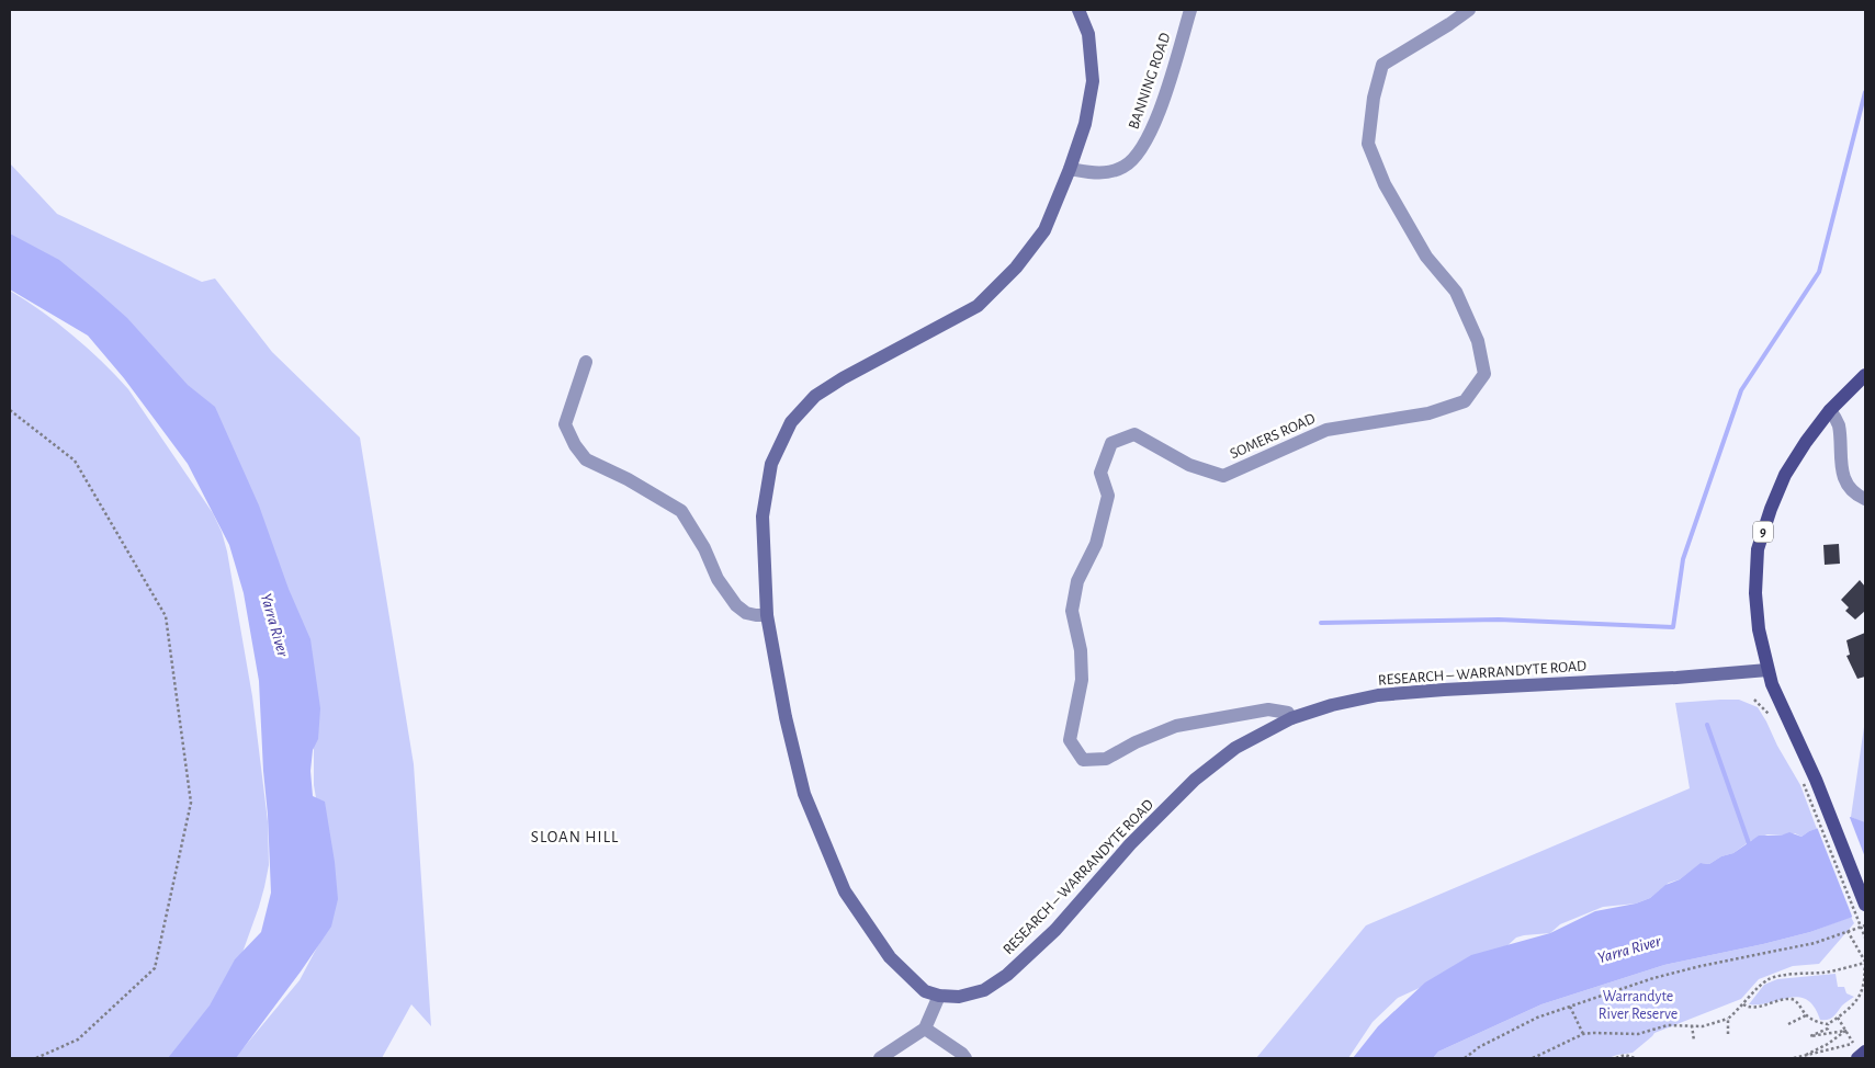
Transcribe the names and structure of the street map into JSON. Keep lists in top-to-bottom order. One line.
{"streets":{"main road":["9","RESEARCH – WARRANDYTE ROAD"],"street":["BANNING ROAD","SOMERS ROAD"]},"crossings":[["SOMERS ROAD","RESEARCH – WARRANDYTE ROAD"],["9","RESEARCH – WARRANDYTE ROAD"]],"districts":["SLOAN HILL"],"water":["Yarra River"],"parks":["Warrandyte River Reserve"]}
